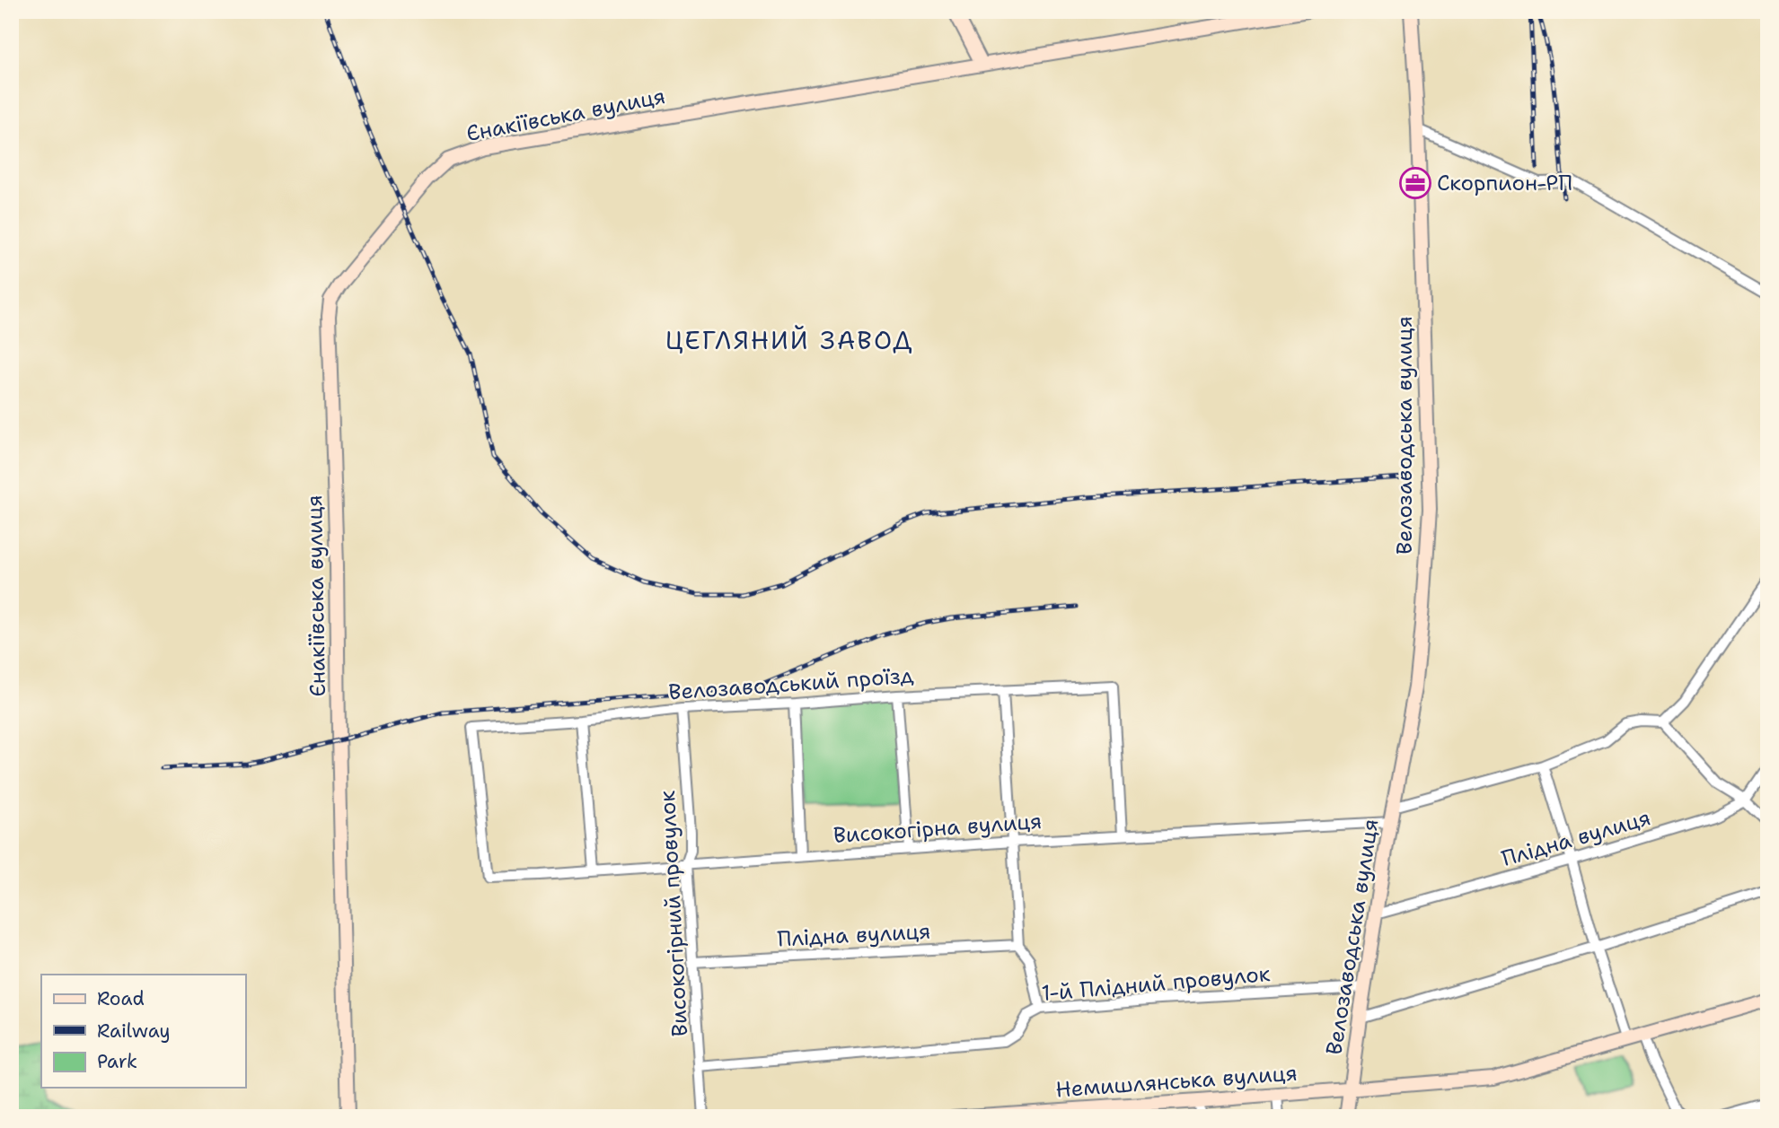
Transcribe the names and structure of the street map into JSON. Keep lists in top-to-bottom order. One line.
{"streets":{"street":["Єнакіївська вулиця","Велозаводська вулиця","Велозаводський проїзд","Високогірна вулиця","Плідна вулиця","Високогірний провулок","1-й Плідний провулок","Немишлянська вулиця"]},"crossings":[["Велозаводська вулиця","Високогірна вулиця"],["Велозаводська вулиця","Плідна вулиця"],["Велозаводська вулиця","1-й Плідний провулок"],["Велозаводська вулиця","Немишлянська вулиця"],["Велозаводський проїзд","Високогірна вулиця"],["Велозаводський проїзд","Високогірний провулок"],["Високогірна вулиця","Високогірний провулок"],["Плідна вулиця","Високогірний провулок"],["Високогірний провулок","1-й Плідний провулок"]],"districts":["ЦЕГЛЯНИЙ ЗАВОД"],"places":{"office":["Скорпион-РП"]},"legend":["Road","Railway","Park"]}
